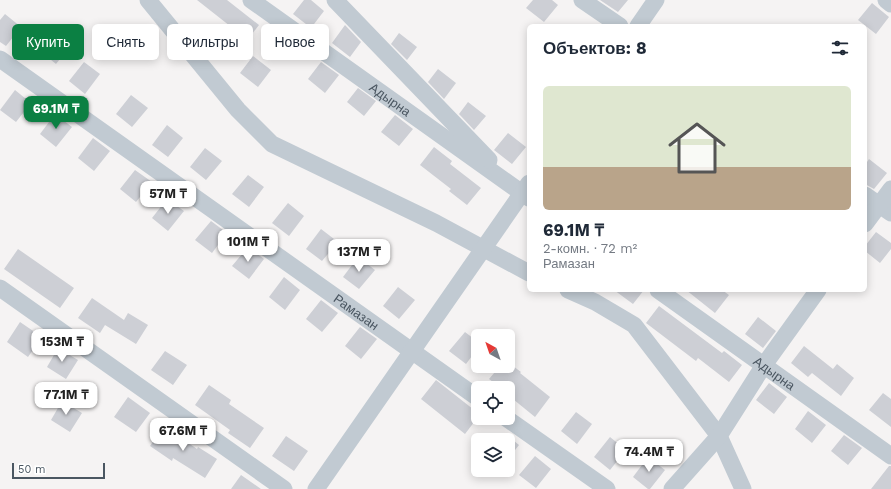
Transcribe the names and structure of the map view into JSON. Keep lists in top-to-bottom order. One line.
{"streets":{"street":["Адырна","Рамазан"]},"scale_bar":"50 m","north":"top left","page":{"chip":["Купить","Снять","Фильтры","Новое"],"heading":"Объектов: 8","list":[{"name":"69.1M ₸","note":"2-комн. · 72 m² · Рамазан"}],"price":["69.1M ₸","57M ₸","101M ₸","137M ₸","153M ₸","77.1M ₸","67.6M ₸","74.4M ₸"],"scale":"50 m"}}
